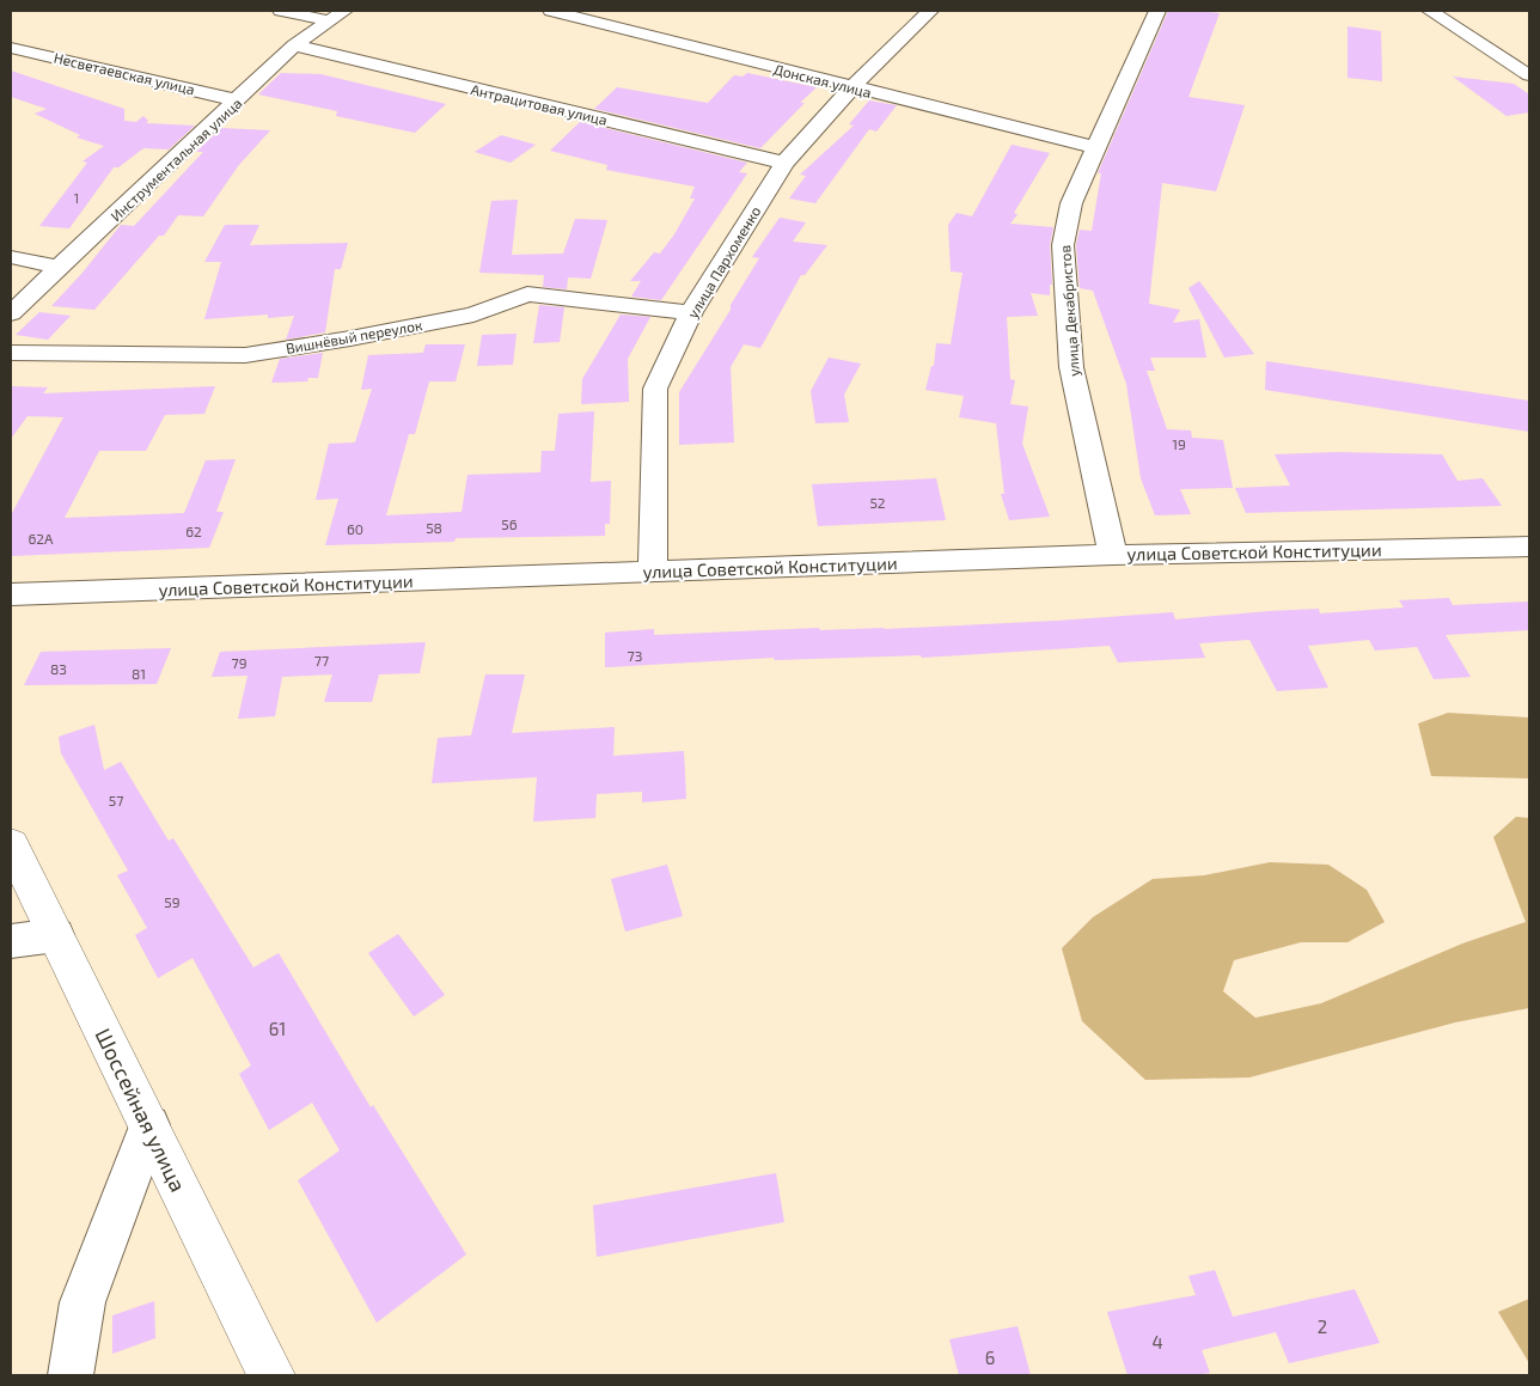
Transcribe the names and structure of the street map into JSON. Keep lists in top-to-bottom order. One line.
{"streets":{"street":["Несветаевская улица","Донская улица","Антрацитовая улица","Инструментальная улица","улица Пархоменко","улица Декабристов","Вишнёвый переулок","улица Советской Конституции","Шоссейная улица"]},"crossings":[["Несветаевская улица","Инструментальная улица"],["Донская улица","улица Пархоменко"],["Донская улица","улица Декабристов"],["Антрацитовая улица","Инструментальная улица"],["Антрацитовая улица","улица Пархоменко"],["улица Пархоменко","Вишнёвый переулок"],["улица Пархоменко","улица Советской Конституции"],["улица Декабристов","улица Советской Конституции"]],"house_numbers":["1","19","52","56","58","60","62","62А","73","77","79","83","81","57","59","61","2","4","6"]}
